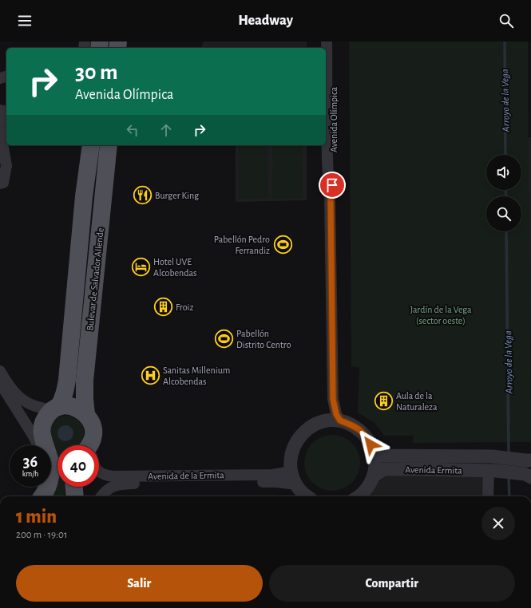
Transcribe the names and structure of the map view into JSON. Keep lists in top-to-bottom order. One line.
{"streets":{"main road":["Bulevar de Salvador Allende"],"street":["Avenida Olímpica","Avenida Ermita","Avenida de la Ermita"]},"water":["Arroyo de la Vega"],"parks":["Jardín de la Vega (sector oeste)"],"places":{"restaurant":["Burger King"],"sports":["Pabellón Pedro Ferrandiz","Pabellón Distrito Centro"],"hotel":["Hotel UVE Alcobendas"],"building":["Froiz","Aula de la Naturaleza"],"hospital":["Sanitas Millenium Alcobendas"]},"page":{"header":"Headway","turn":["30 m","Avenida Olímpica"],"speed":"36 km/h","limit":"40","heading":["1 min","200 m · 19:01"],"buttons":["Salir","Compartir"]}}
